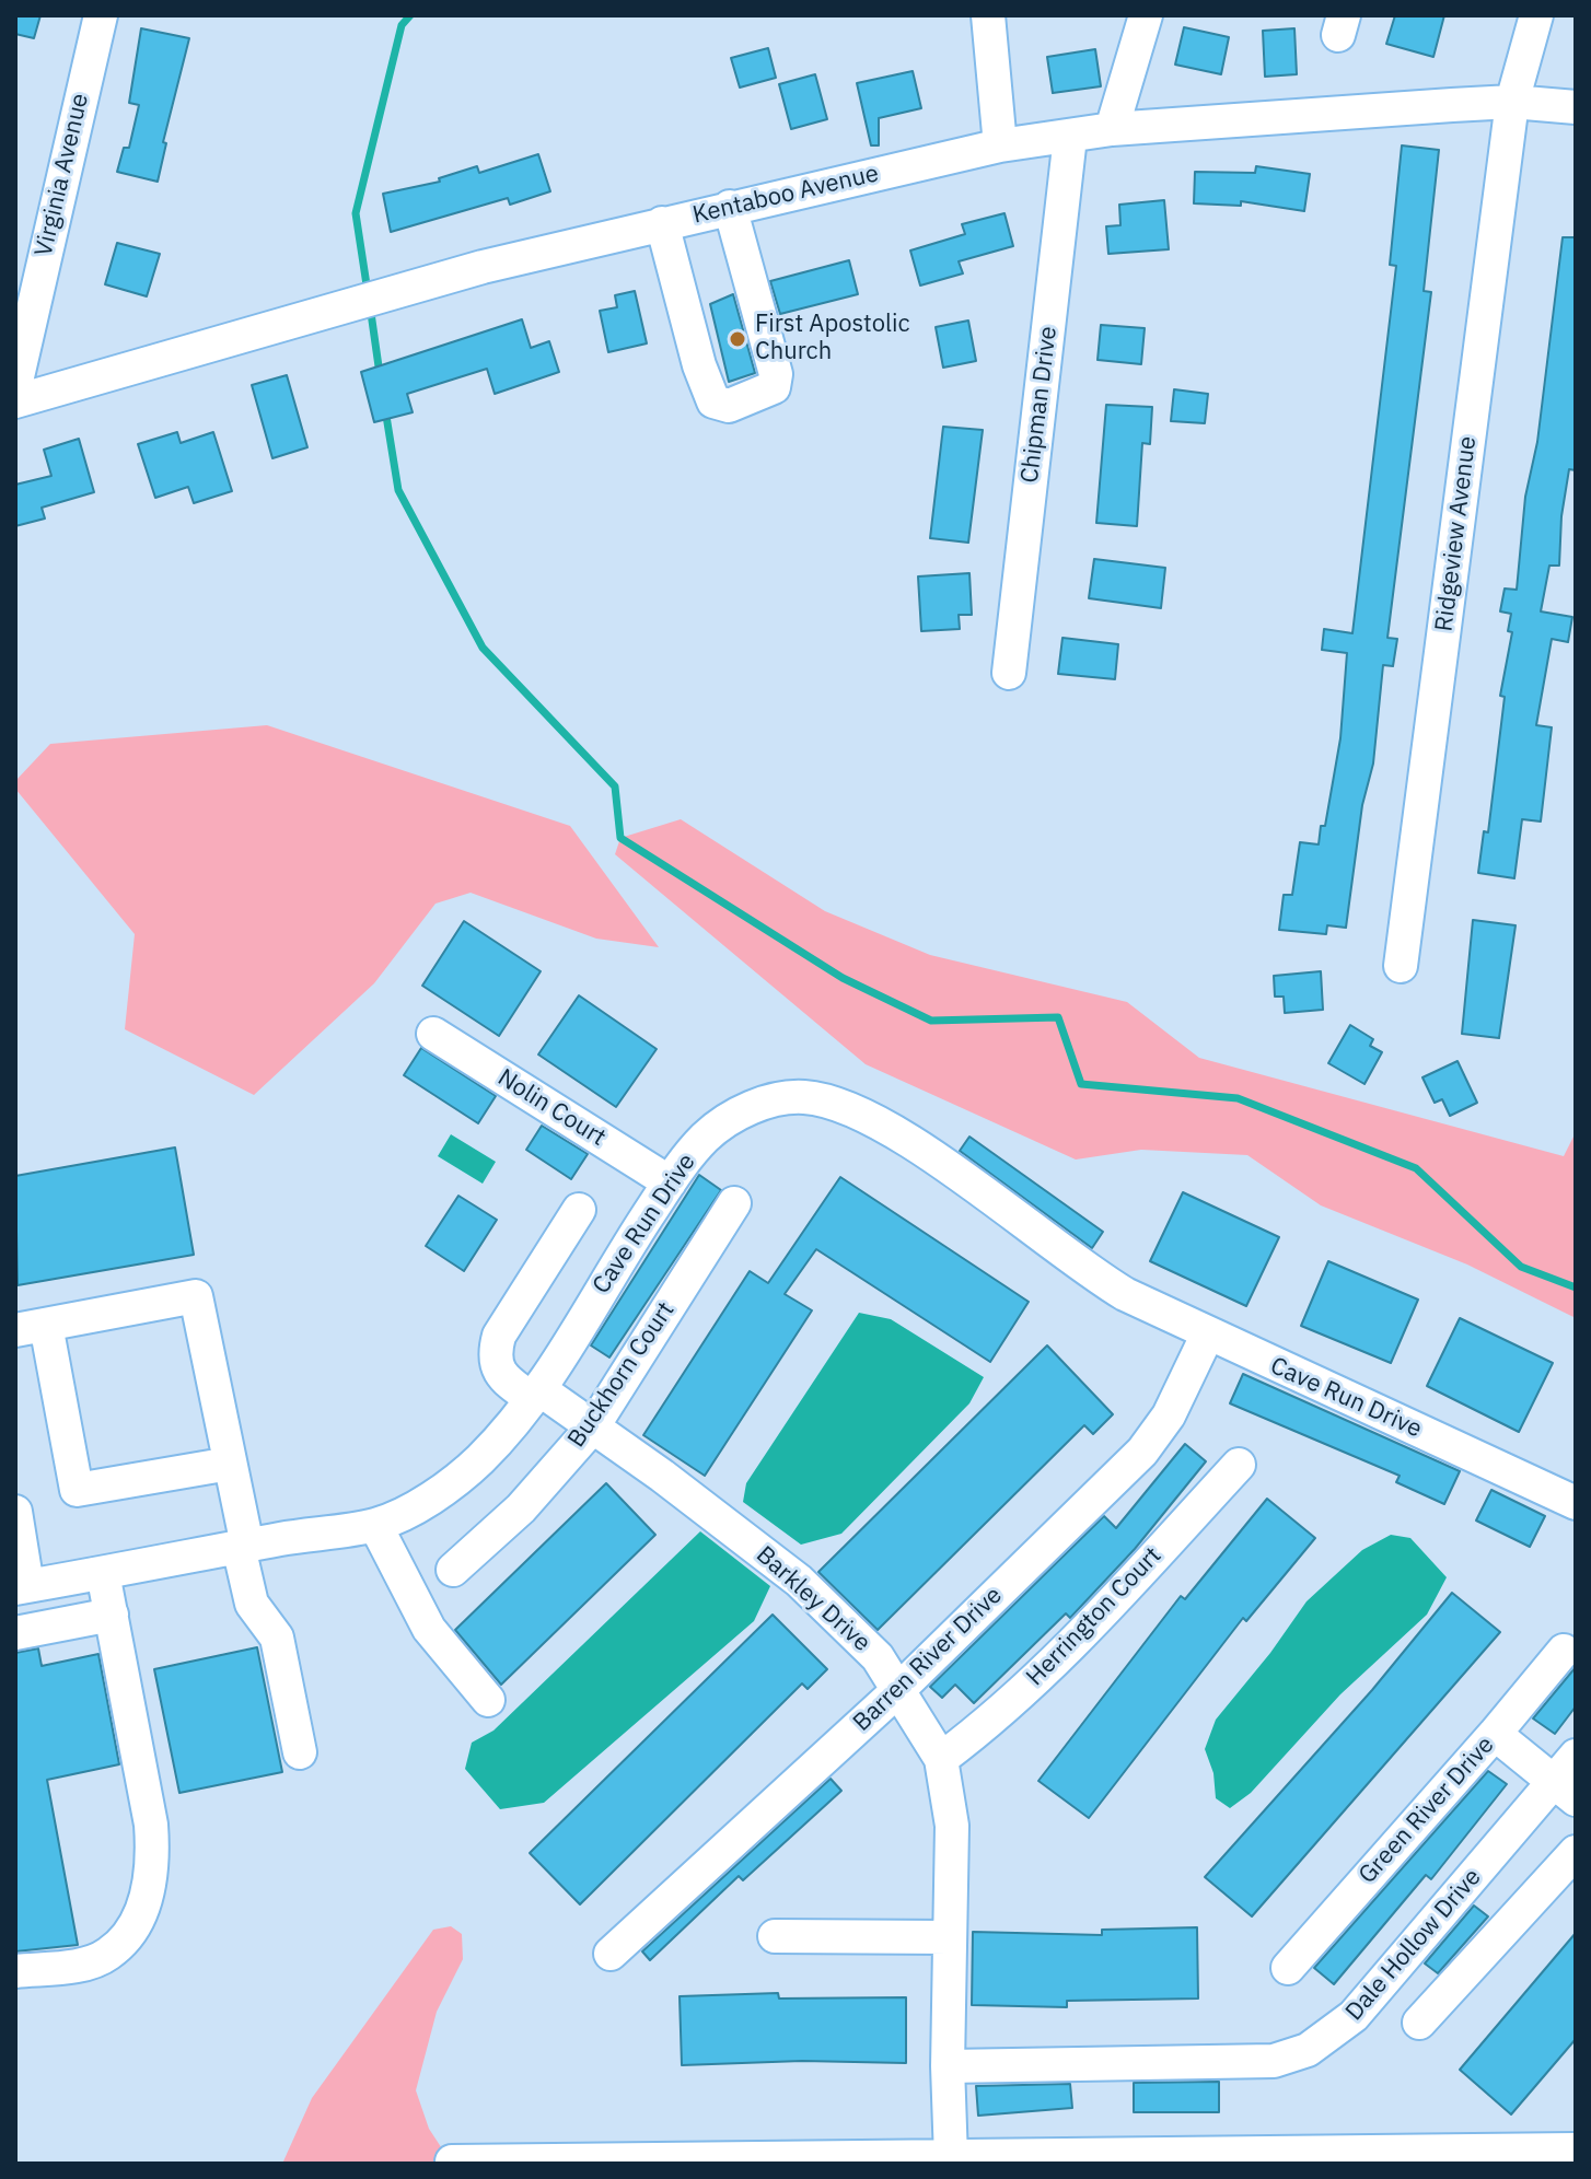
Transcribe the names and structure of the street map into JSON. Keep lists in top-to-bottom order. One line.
{"streets":{"street":["Virginia Avenue","Kentaboo Avenue","Chipman Drive","Ridgeview Avenue","Nolin Court","Cave Run Drive","Buckhorn Court","Barkley Drive","Herrington Court","Barren River Drive","Green River Drive","Dale Hollow Drive"]},"crossings":[["Kentaboo Avenue","Chipman Drive"],["Kentaboo Avenue","Ridgeview Avenue"],["Nolin Court","Cave Run Drive"],["Cave Run Drive","Barkley Drive"],["Cave Run Drive","Barren River Drive"],["Buckhorn Court","Barkley Drive"],["Barkley Drive","Herrington Court"],["Barkley Drive","Barren River Drive"],["Barkley Drive","Dale Hollow Drive"]],"places":["First Apostolic Church"]}
